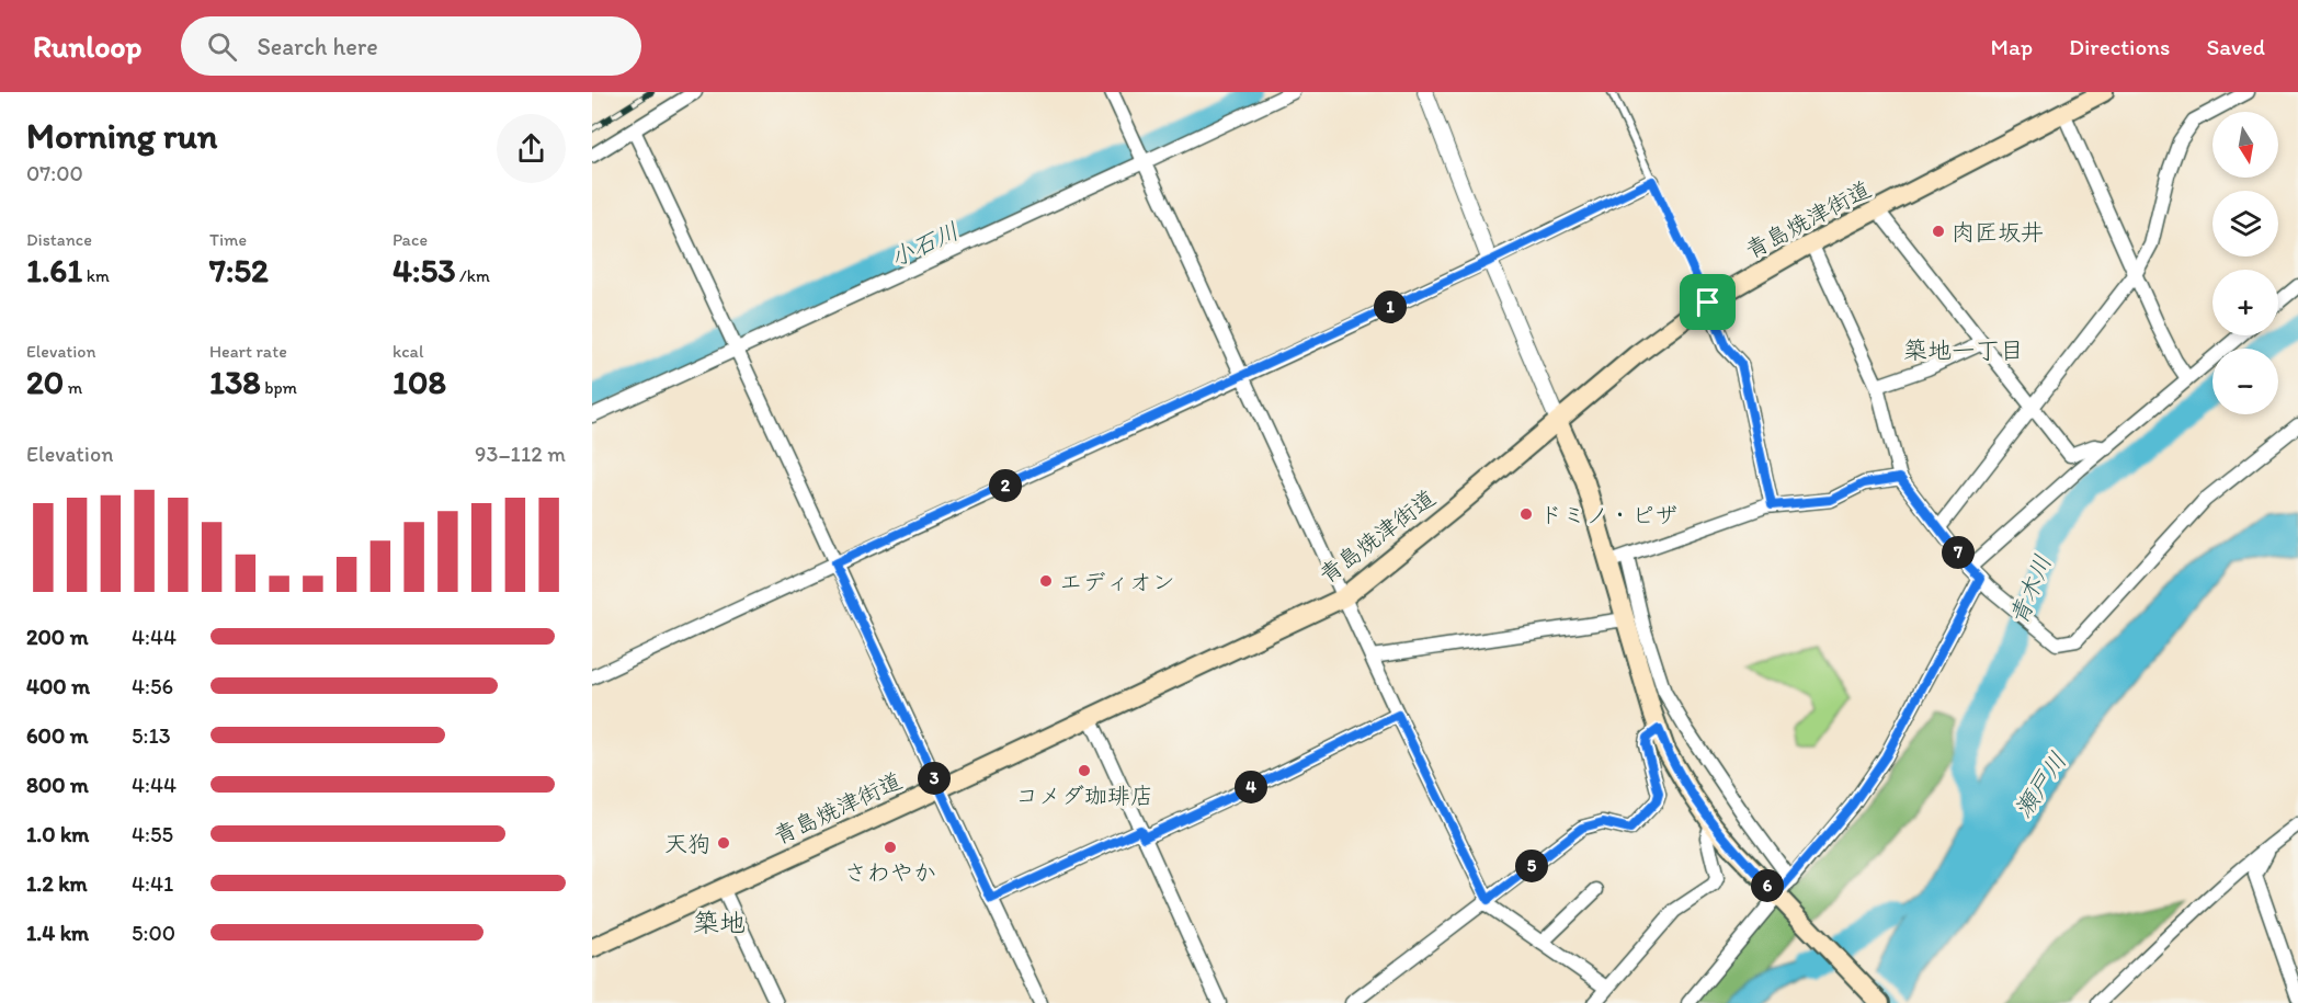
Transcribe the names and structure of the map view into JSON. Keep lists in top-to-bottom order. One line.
{"streets":{"main road":["青島焼津街道"]},"districts":["築地一丁目","築地"],"water":["小石川","青木川","瀬戸川"],"places":["肉匠坂井","ドミノ・ピザ","エディオン","コメダ珈琲店","天狗","さわやか"],"north":"bottom","page":{"header":"Runloop","search":"Search here","nav":["Map","Directions","Saved"],"heading":["Morning run","07:00"],"map_buttons":["+","−"],"stats":[["Distance","1.61 km"],["Time","7:52"],["Pace","4:53 /km"],["Elevation","20 m"],["Heart rate","138 bpm"],["kcal","108"]],"pins":["1","2","7","3","4","5","6"],"chart":["Elevation","93–112 m"],"list":[{"name":"200 m","note":"4:44"},{"name":"400 m","note":"4:56"},{"name":"600 m","note":"5:13"},{"name":"800 m","note":"4:44"},{"name":"1.0 km","note":"4:55"},{"name":"1.2 km","note":"4:41"},{"name":"1.4 km","note":"5:00"}]}}
